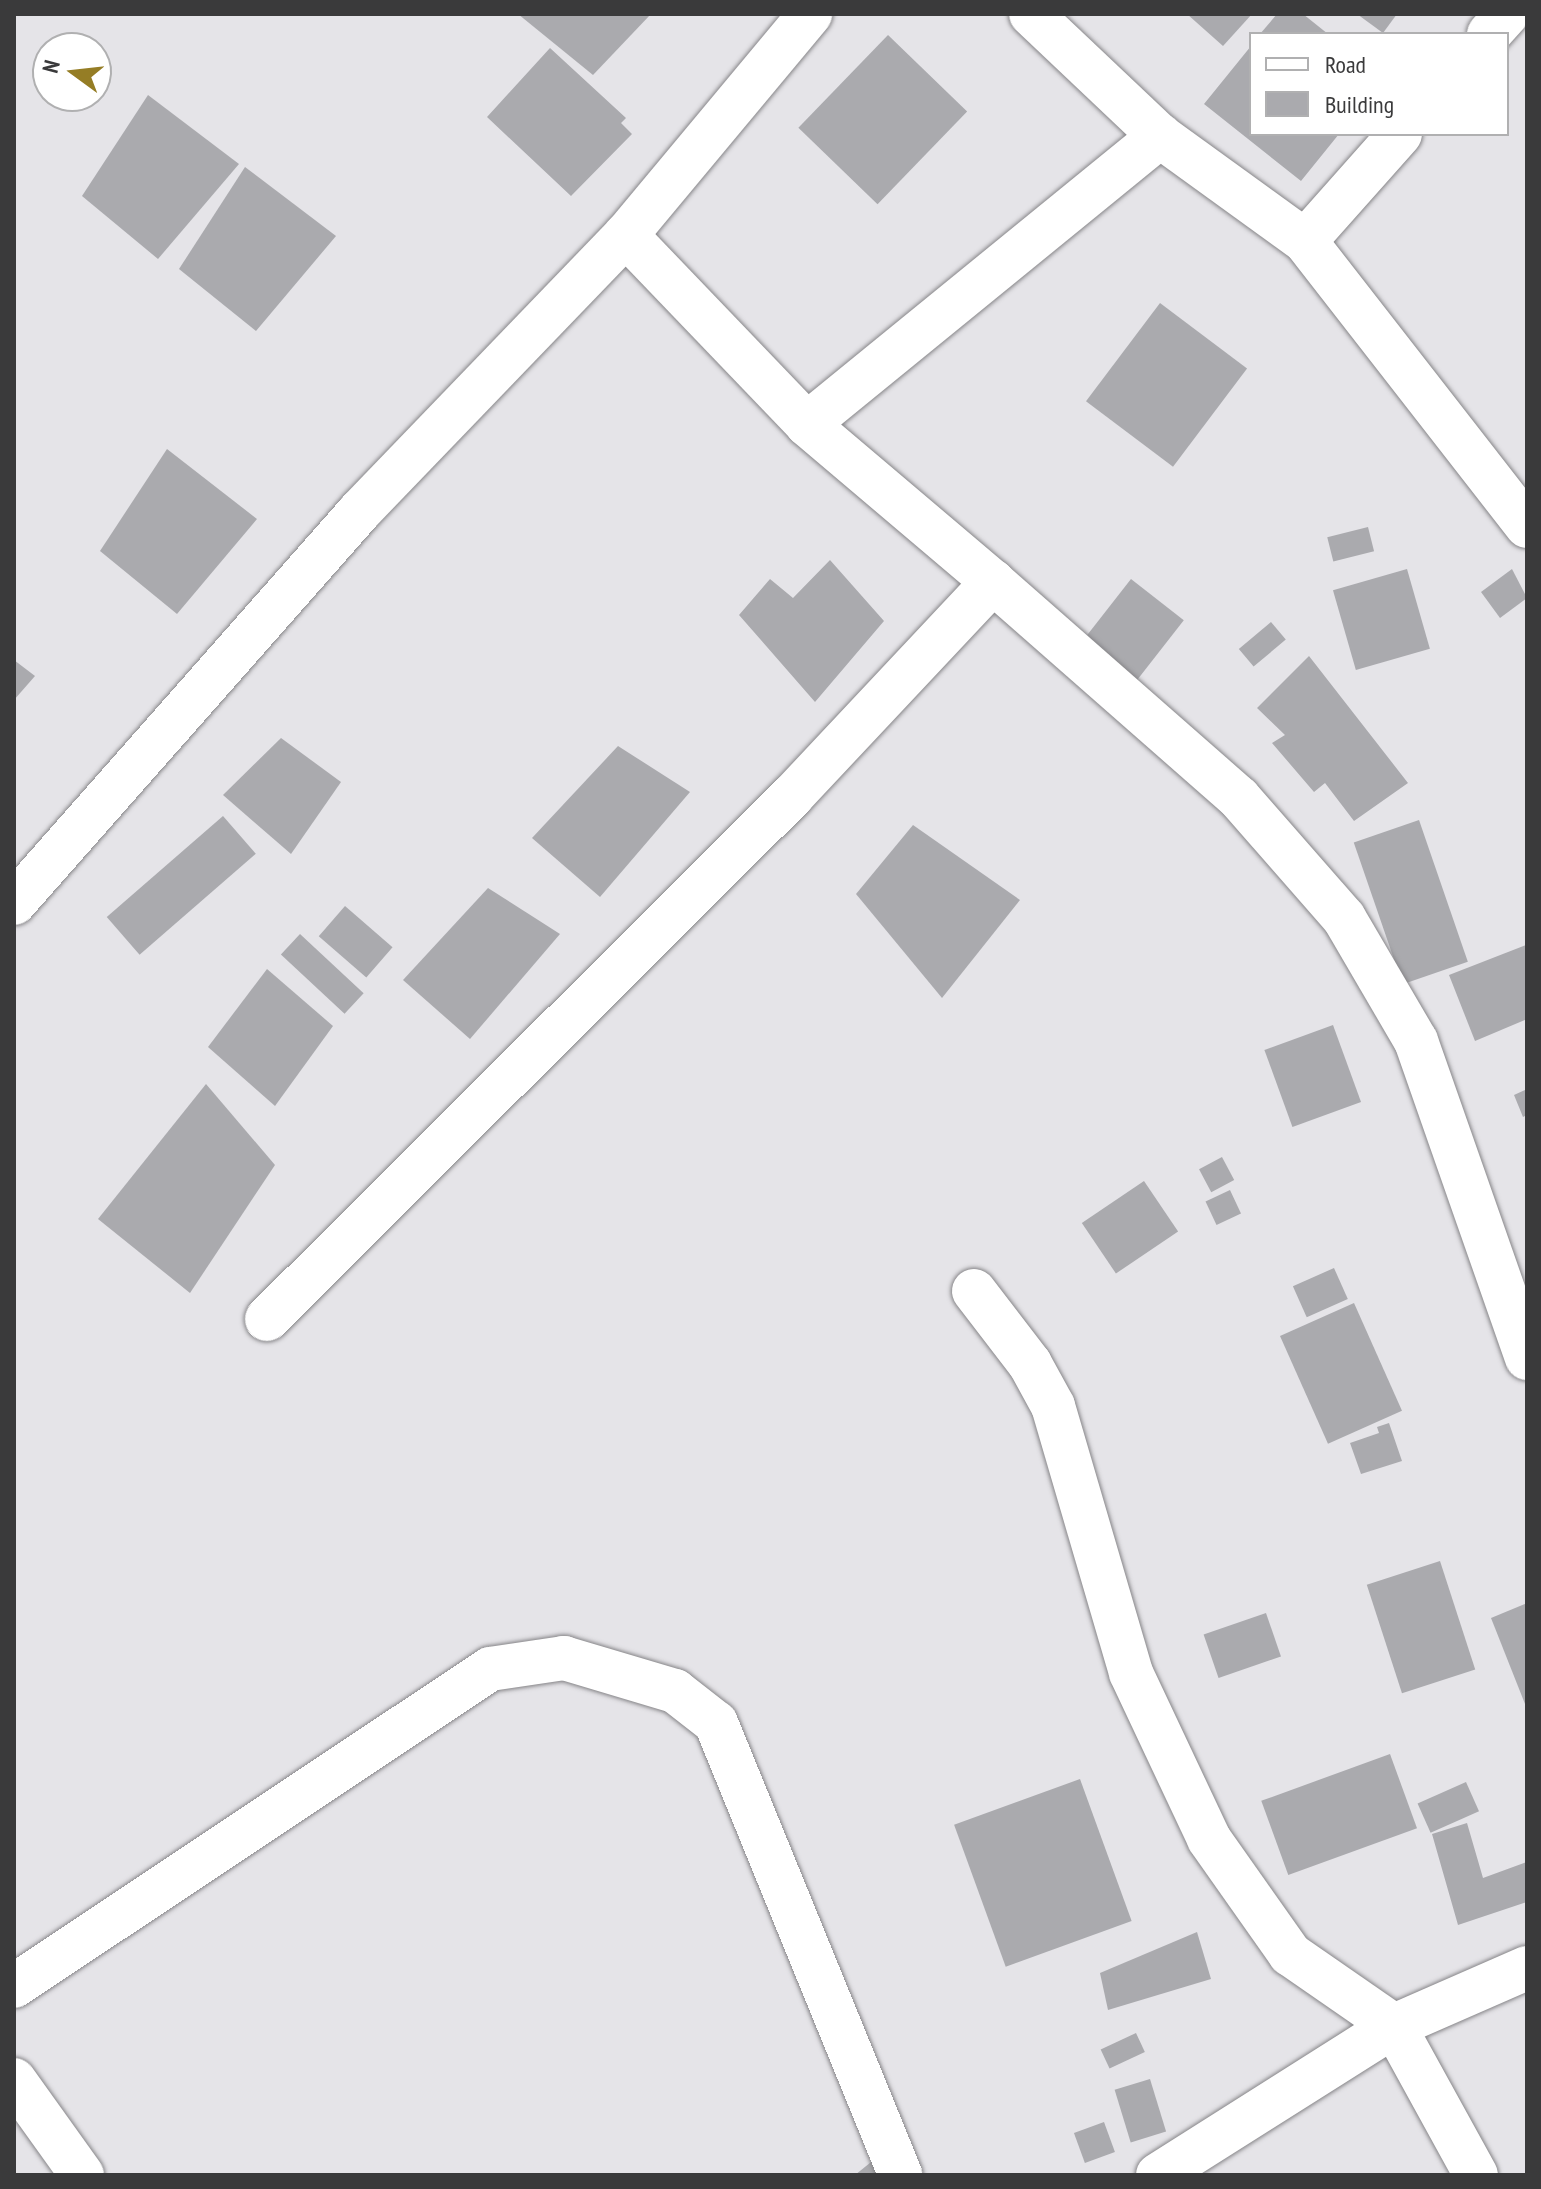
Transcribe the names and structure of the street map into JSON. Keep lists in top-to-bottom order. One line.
{"legend":["Road","Building"],"north":"left"}
